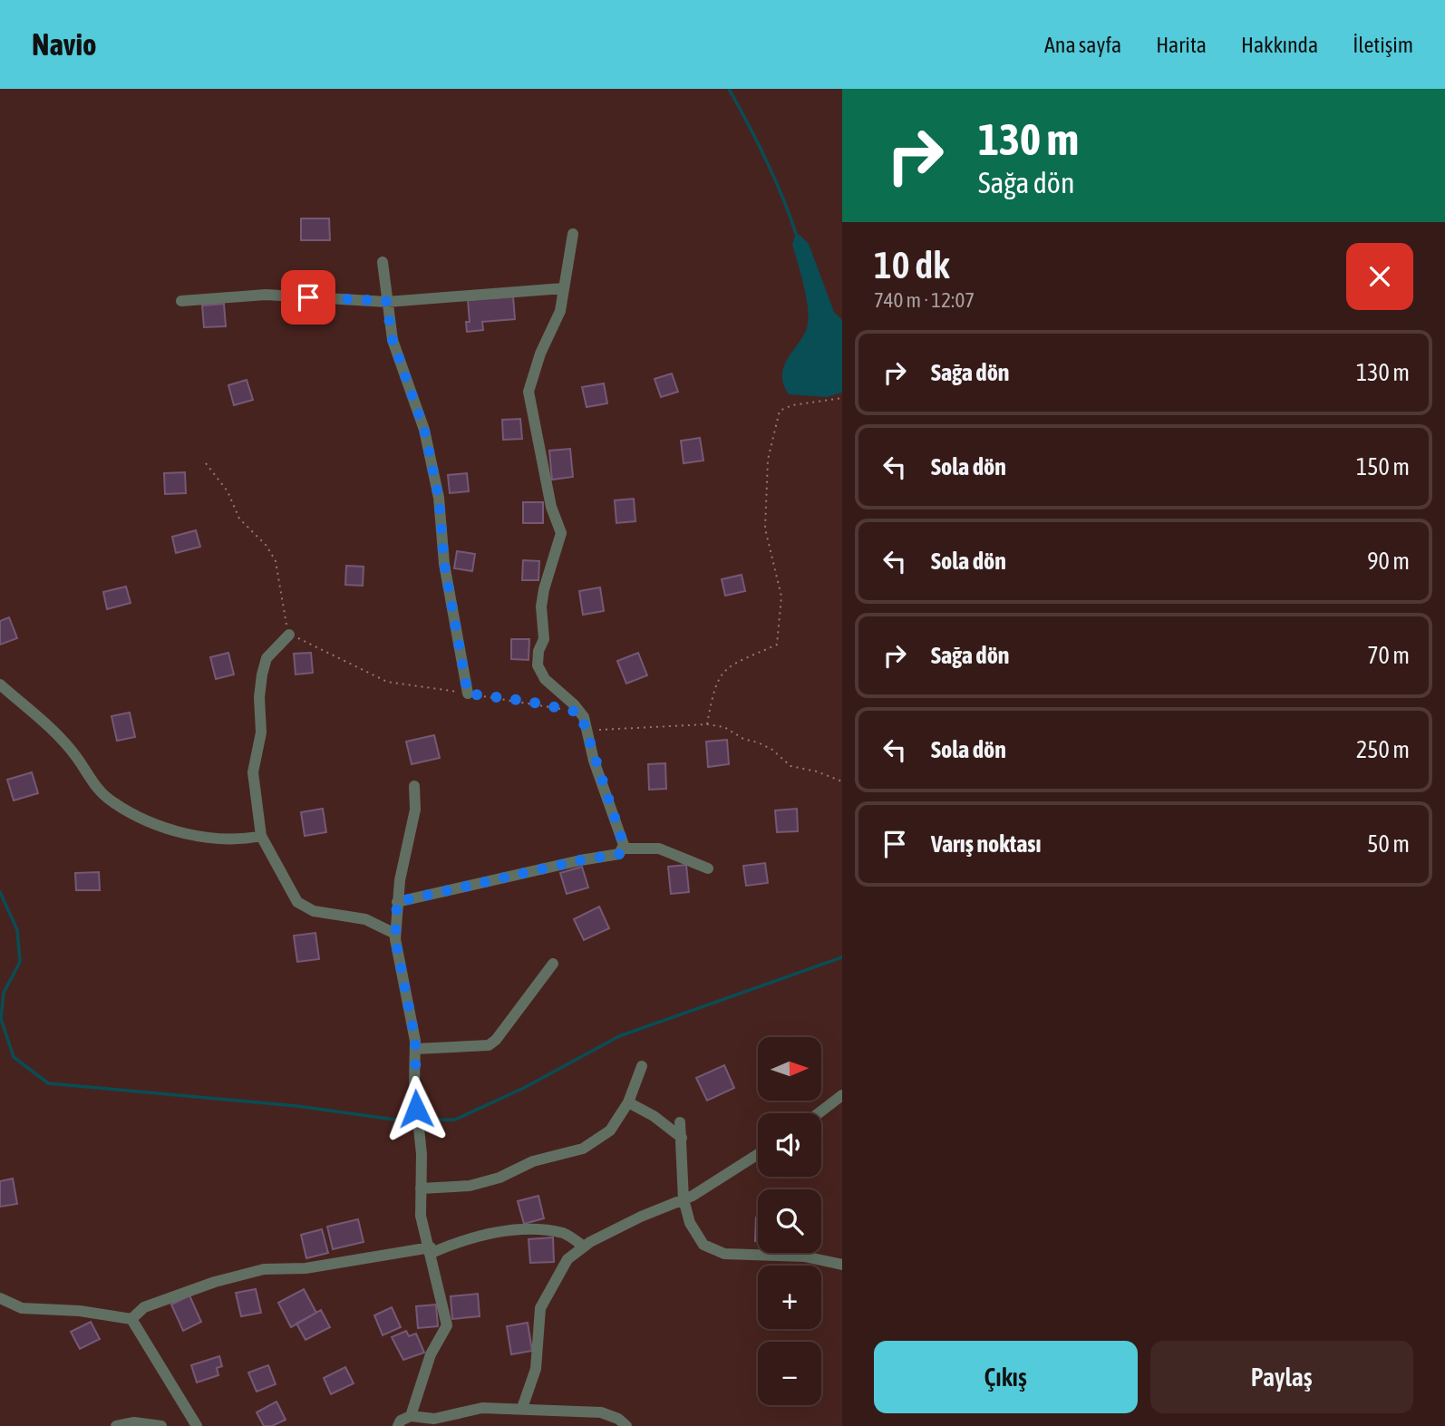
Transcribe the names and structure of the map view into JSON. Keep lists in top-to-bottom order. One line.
{"north":"right","page":{"header":"Navio","nav":["Ana sayfa","Harita","Hakkında","İletişim"],"turn":["130 m","Sağa dön"],"heading":["10 dk","740 m · 12:07"],"list":[{"name":"Sağa dön","value":"130 m"},{"name":"Sola dön","value":"150 m"},{"name":"Sola dön","value":"90 m"},{"name":"Sağa dön","value":"70 m"},{"name":"Sola dön","value":"250 m"},{"name":"Varış noktası","value":"50 m"}],"map_buttons":["+","−"],"buttons":["Çıkış","Paylaş"]}}
